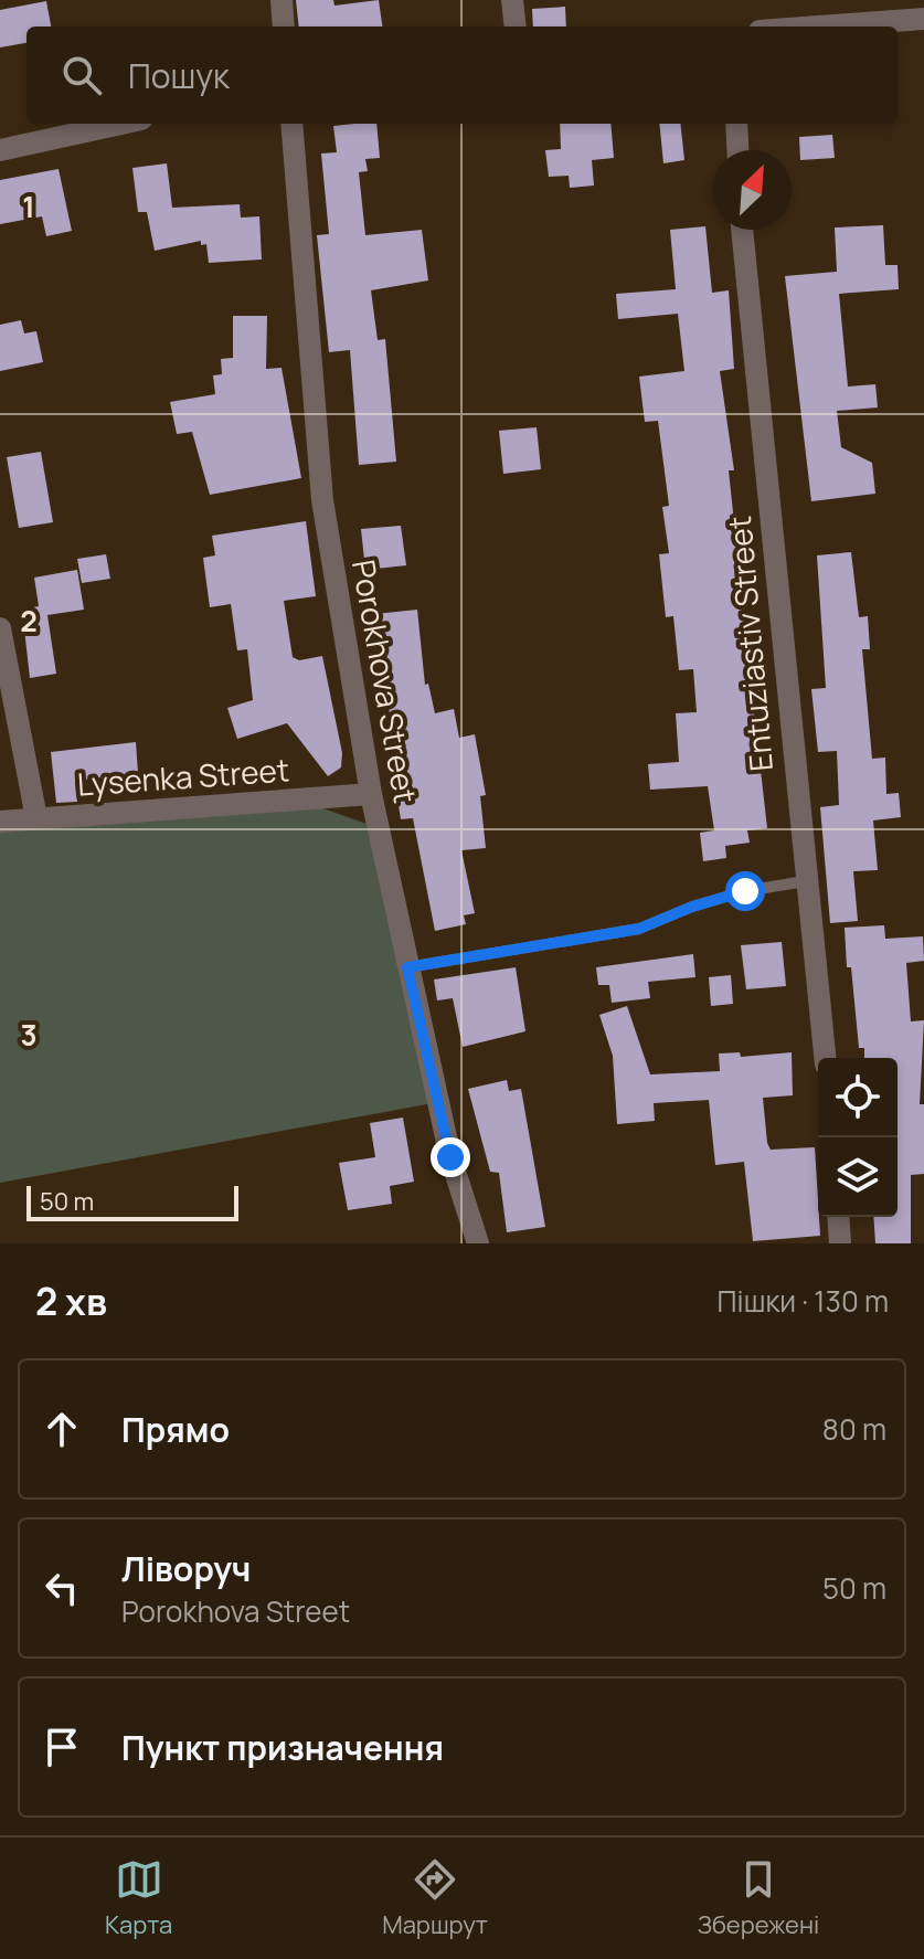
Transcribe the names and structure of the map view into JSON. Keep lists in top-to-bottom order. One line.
{"streets":{"street":["Entuziastiv Street","Porokhova Street","Lysenka Street"]},"crossings":[["Porokhova Street","Lysenka Street"]],"scale_bar":"50 m","north":"top right","page":{"search":"Пошук","scale":"50 m","heading":["2 хв","Пішки · 130 m"],"list":[["Прямо","80 m"],["Ліворуч","Porokhova Street","50 m"],"Пункт призначення"],"nav":["Карта","Маршрут","Збережені"]},"grid":{"rows":["1","2","3"]}}
